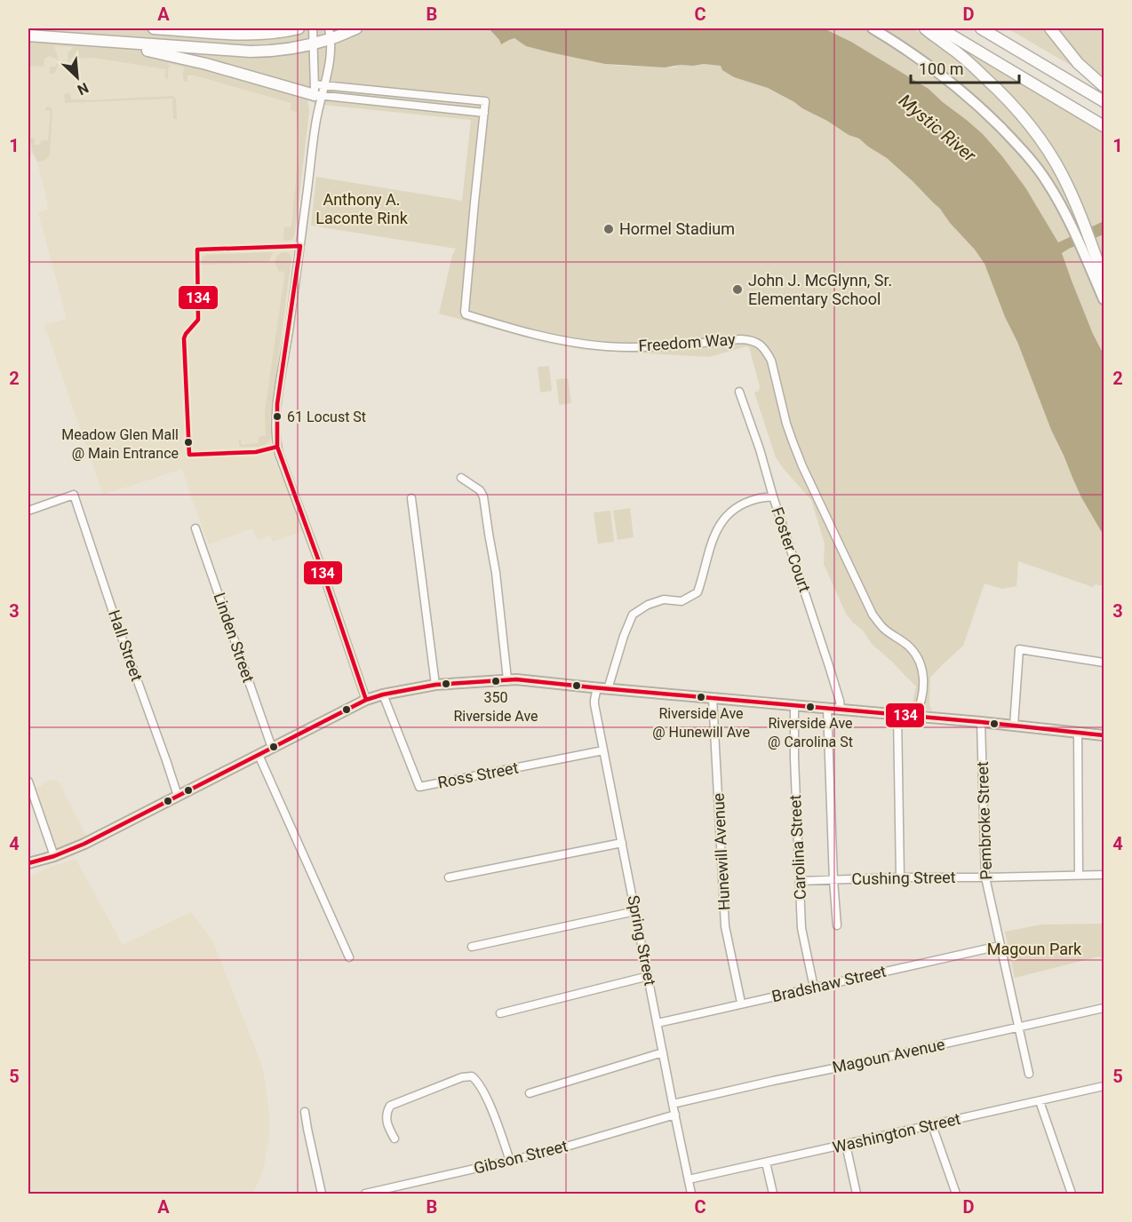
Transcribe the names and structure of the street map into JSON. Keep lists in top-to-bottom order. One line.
{"streets":{"street":["Freedom Way","Foster Court","Linden Street","Hall Street","Ross Street","Pembroke Street","Carolina Street","Hunewill Avenue","Cushing Street","Spring Street","Bradshaw Street","Magoun Avenue","Washington Street","Gibson Street"]},"crossings":[["Foster Court","Spring Street"],["Ross Street","Spring Street"],["Pembroke Street","Cushing Street"],["Pembroke Street","Bradshaw Street"],["Pembroke Street","Magoun Avenue"],["Carolina Street","Cushing Street"],["Carolina Street","Bradshaw Street"],["Hunewill Avenue","Bradshaw Street"],["Spring Street","Bradshaw Street"],["Spring Street","Magoun Avenue"],["Spring Street","Washington Street"],["Spring Street","Gibson Street"]],"water":["Mystic River"],"parks":["Anthony A. Laconte Rink","Magoun Park"],"places":["Hormel Stadium","John J. McGlynn, Sr. Elementary School","61 Locust St","Meadow Glen Mall @ Main Entrance","350 Riverside Ave","Riverside Ave @ Hunewill Ave","Riverside Ave @ Carolina St"],"lines":["transit line 134"],"scale_bar":"100 m","north":"bottom right","grid":{"columns":["A","B","C","D"],"rows":["1","2","3","4","5"]}}
